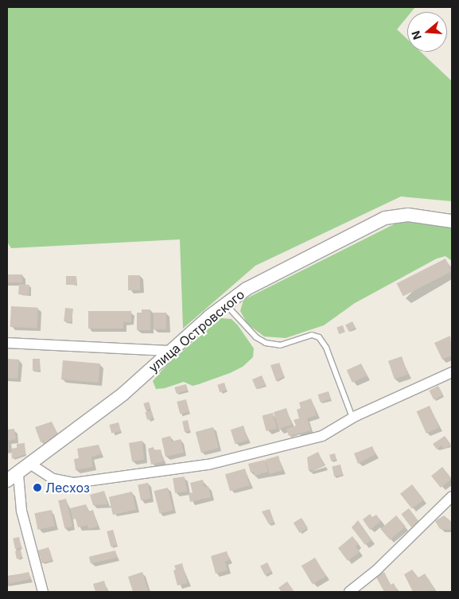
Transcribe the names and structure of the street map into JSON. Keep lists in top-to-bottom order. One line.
{"streets":{"street":["улица Островского"]},"places":["Лесхоз"],"north":"left"}
